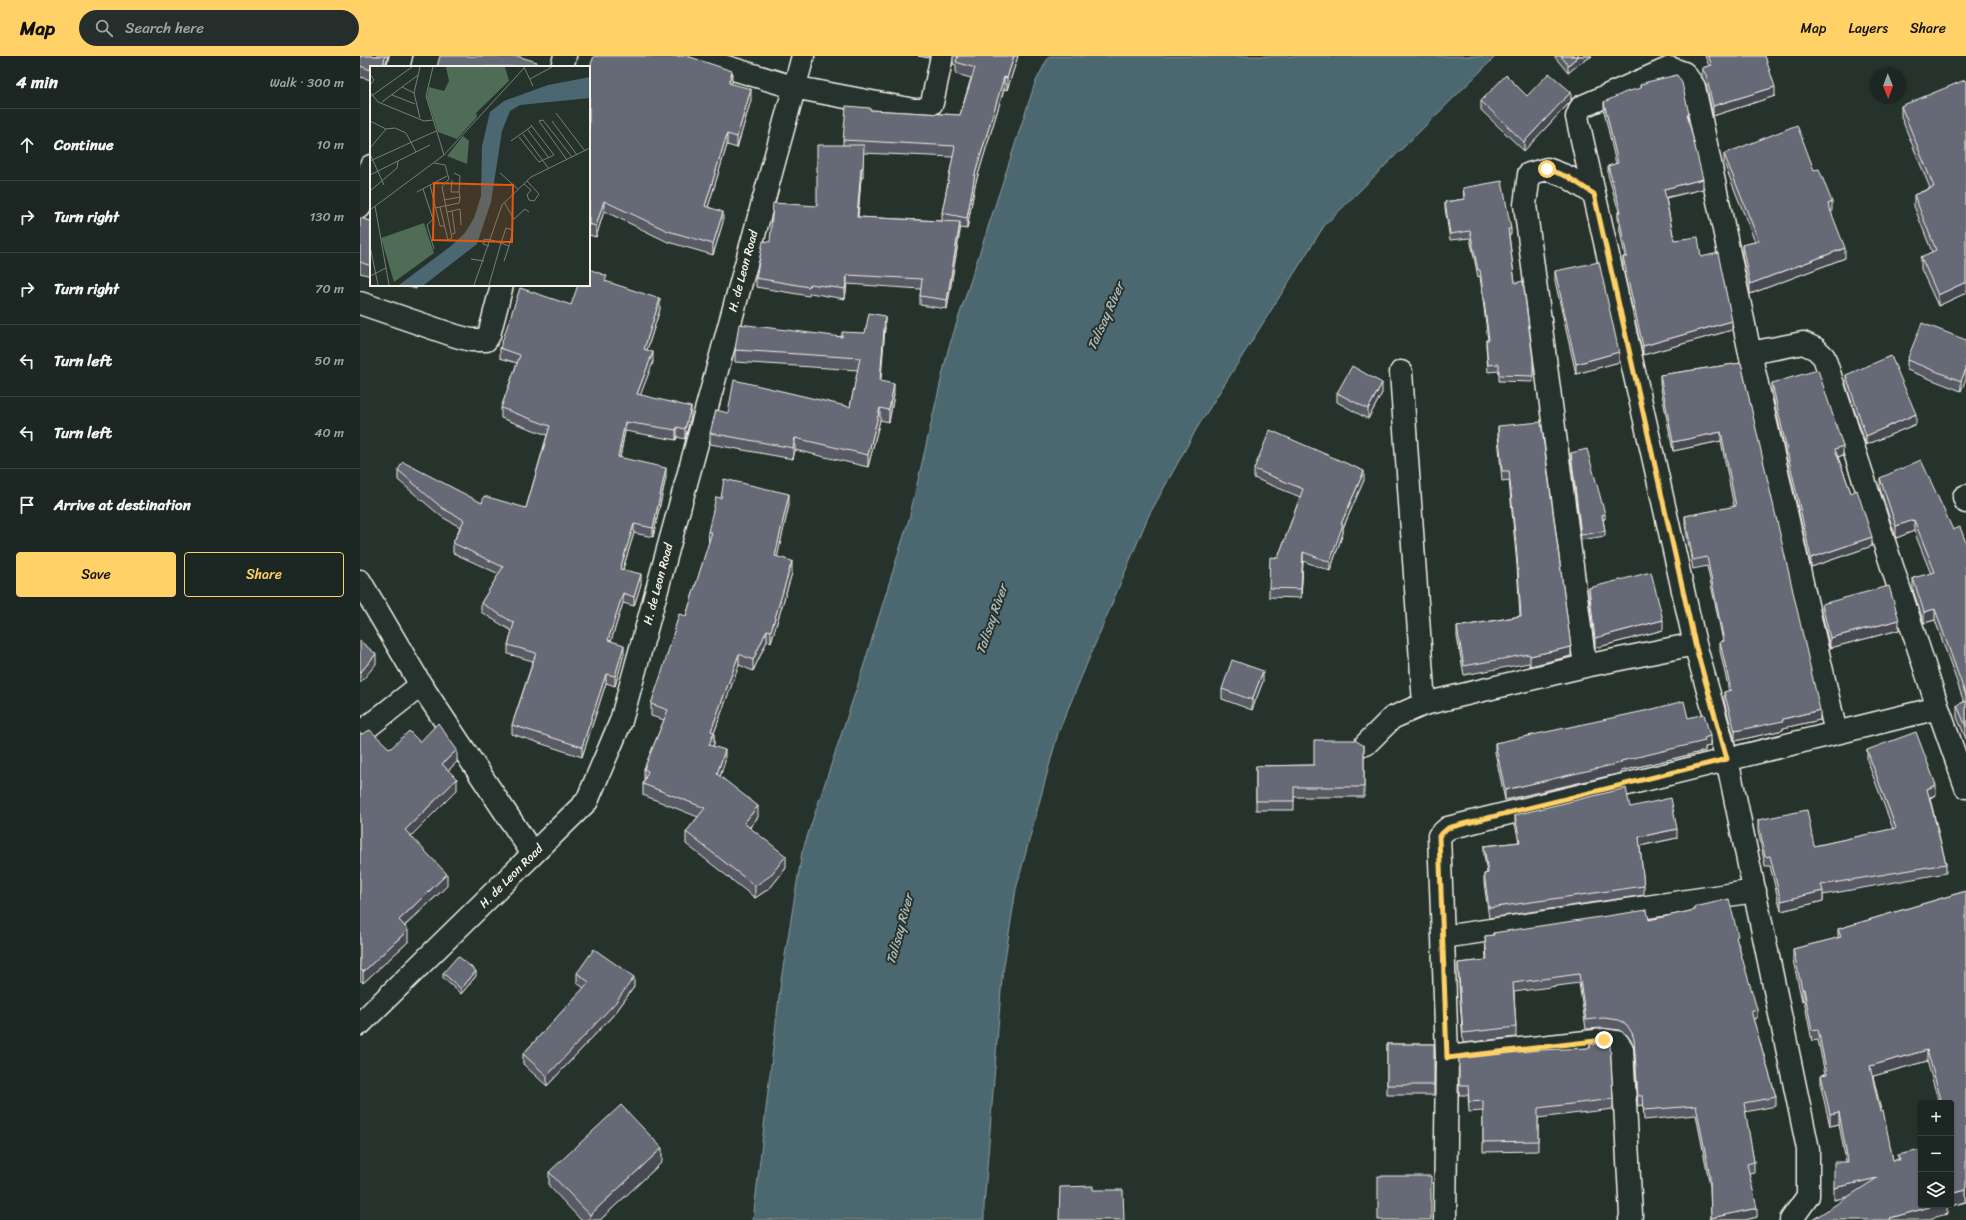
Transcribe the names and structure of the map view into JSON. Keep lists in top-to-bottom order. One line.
{"streets":{"street":["H. de Leon Road"]},"water":["Talisay River"],"north":"bottom","page":{"header":"Map","search":"Search here","nav":["Map","Layers","Share"],"heading":["4 min","Walk · 300 m"],"list":[["Continue","10 m"],["Turn right","130 m"],["Turn right","70 m"],["Turn left","50 m"],["Turn left","40 m"],"Arrive at destination"],"buttons":["Save","Share"],"map_buttons":["+","−"]}}
